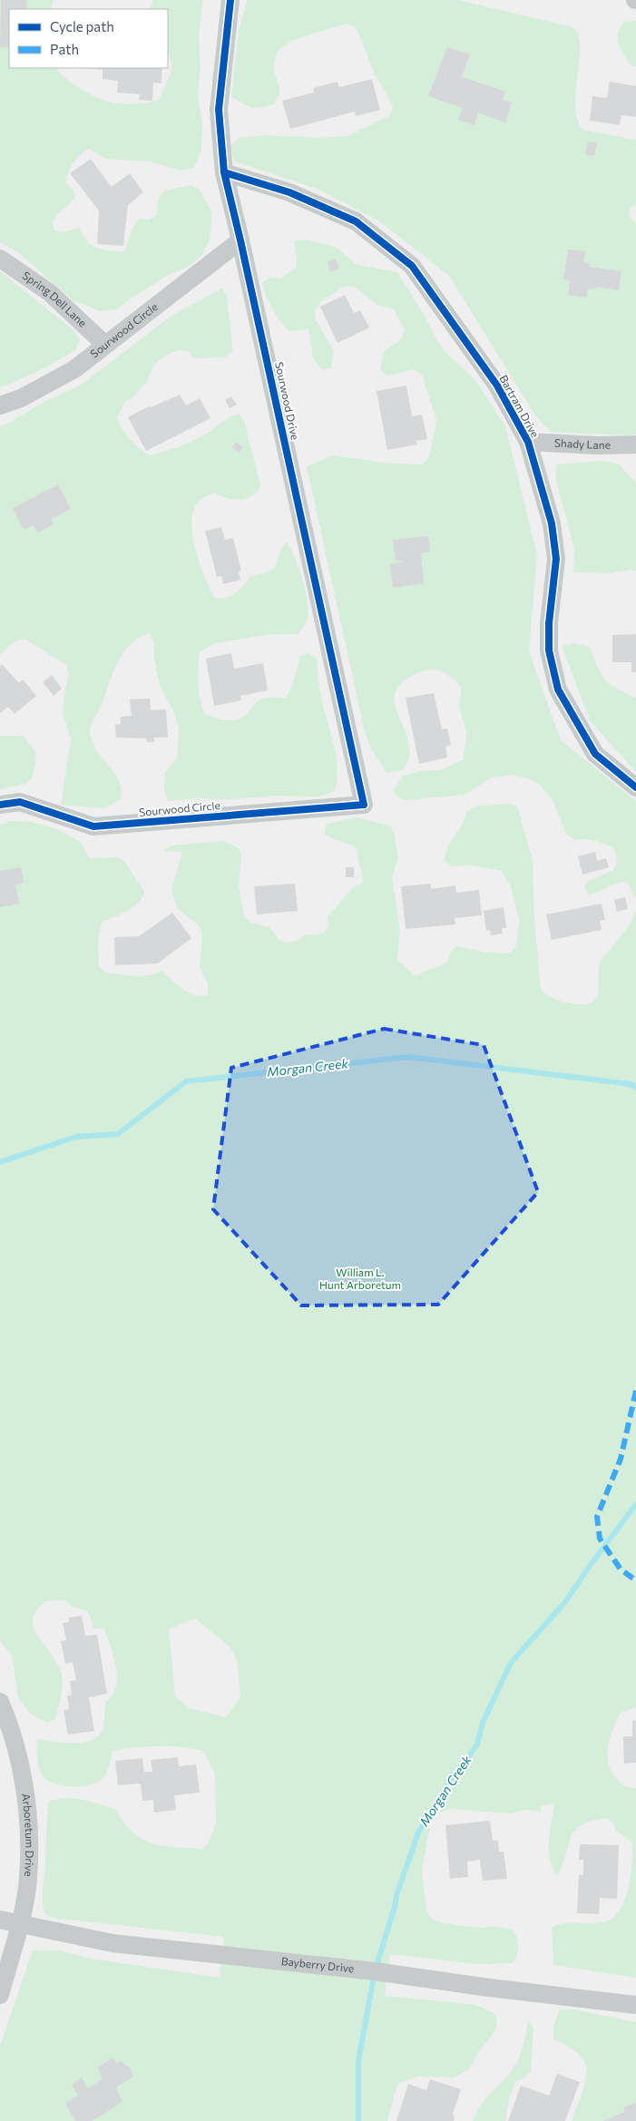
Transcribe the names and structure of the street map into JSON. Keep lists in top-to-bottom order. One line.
{"streets":{"street":["Spring Dell Lane","Sourwood Circle","Sourwood Drive","Bartram Drive","Shady Lane","Arboretum Drive","Bayberry Drive"]},"crossings":[["Spring Dell Lane","Sourwood Circle"],["Sourwood Circle","Sourwood Drive"],["Sourwood Drive","Bartram Drive"],["Bartram Drive","Shady Lane"],["Arboretum Drive","Bayberry Drive"]],"water":["Morgan Creek"],"parks":["William L. Hunt Arboretum"],"legend":["Cycle path","Path"]}
